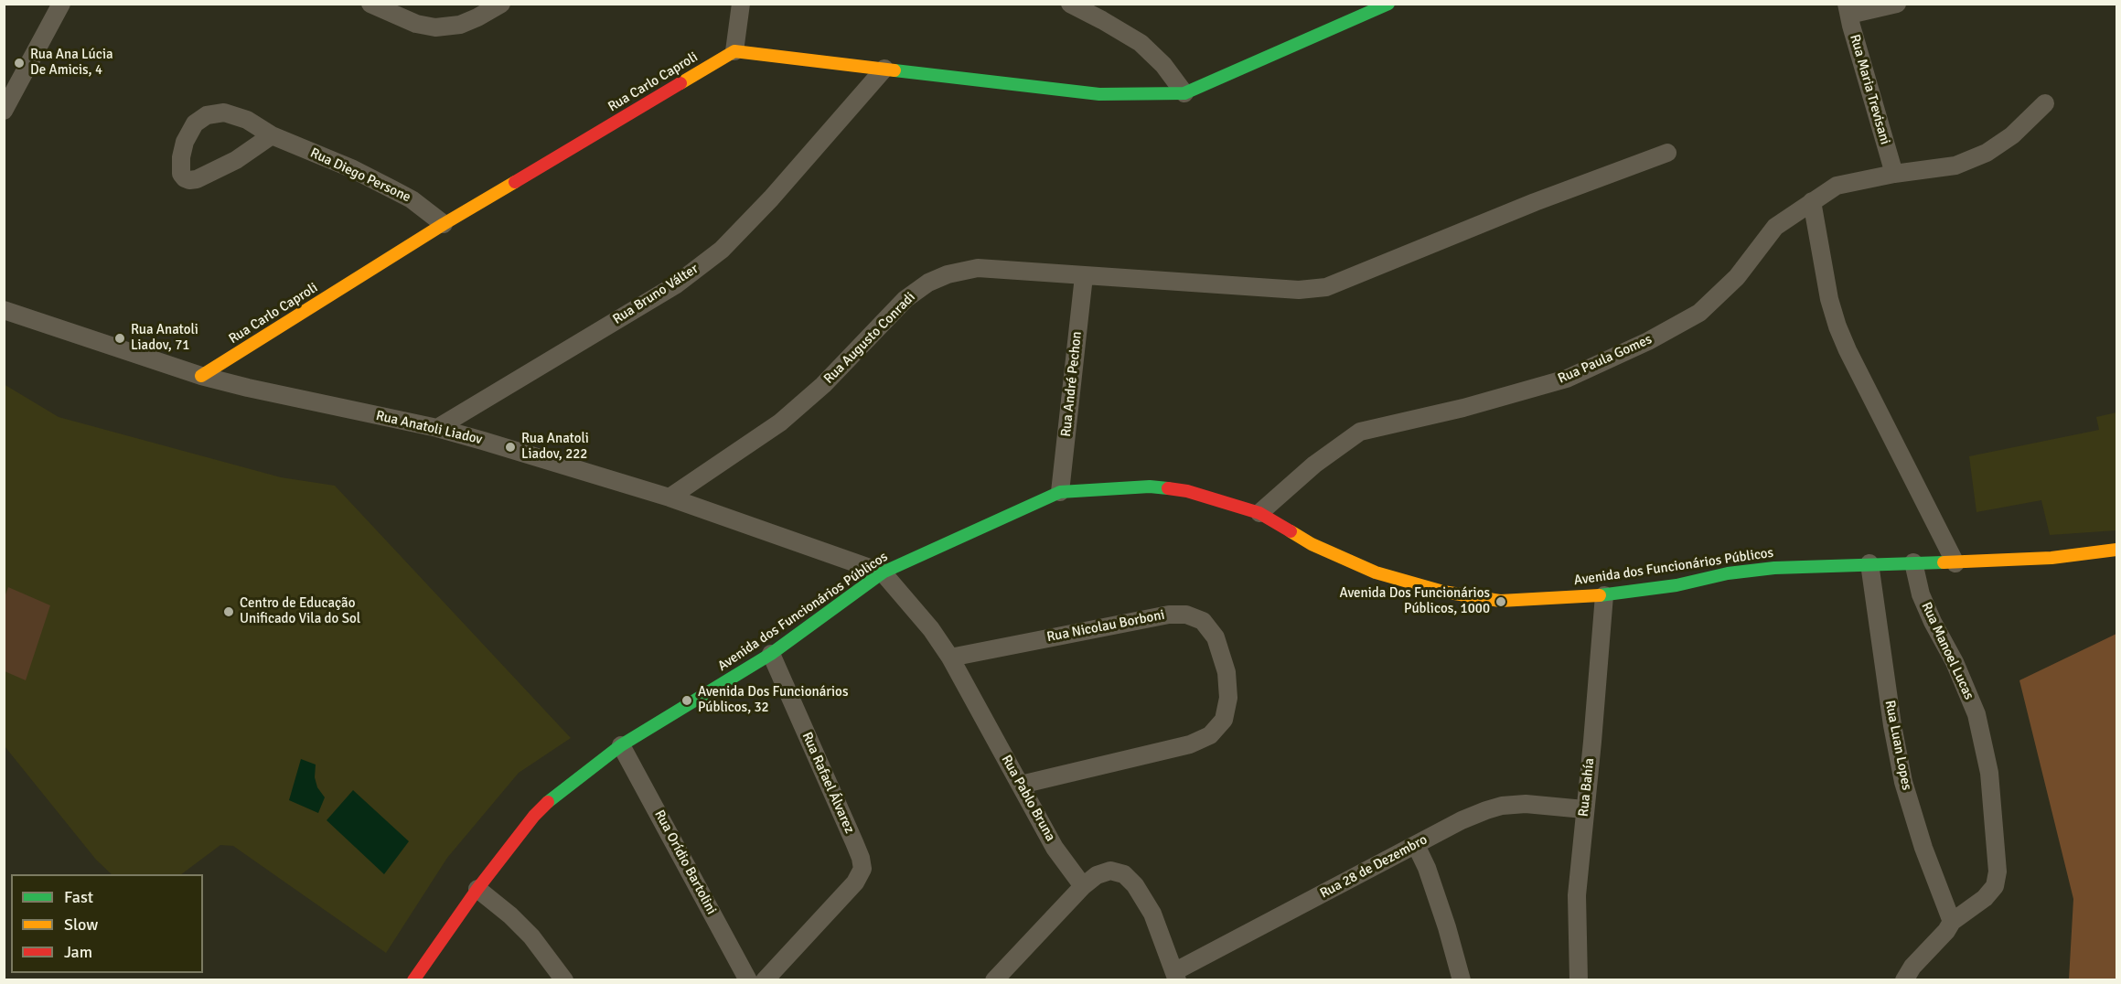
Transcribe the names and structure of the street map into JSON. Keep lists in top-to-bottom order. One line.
{"streets":{"street":["Rua Carlo Caproli","Rua Maria Trevisani","Rua Diego Persone","Rua Bruno Válter","Rua Augusto Conradi","Rua Paula Gomes","Rua André Pechon","Rua Anatoli Liadov","Avenida dos Funcionários Públicos","Rua Nicolau Borboni","Rua Manoel Lucas","Rua Luan Lopes","Rua Rafael Álvarez","Rua Bahía","Rua Pablo Bruna","Rua Orídio Bartolini","Rua 28 de Dezembro"]},"crossings":[["Rua Carlo Caproli","Rua Diego Persone"],["Rua Carlo Caproli","Rua Anatoli Liadov"],["Rua Maria Trevisani","Rua Paula Gomes"],["Rua Bruno Válter","Rua Anatoli Liadov"],["Rua Augusto Conradi","Rua André Pechon"],["Rua Augusto Conradi","Rua Anatoli Liadov"],["Rua Paula Gomes","Avenida dos Funcionários Públicos"],["Rua André Pechon","Avenida dos Funcionários Públicos"],["Rua Anatoli Liadov","Avenida dos Funcionários Públicos"],["Rua Anatoli Liadov","Rua Pablo Bruna"],["Avenida dos Funcionários Públicos","Rua Manoel Lucas"],["Avenida dos Funcionários Públicos","Rua Luan Lopes"],["Avenida dos Funcionários Públicos","Rua Rafael Álvarez"],["Avenida dos Funcionários Públicos","Rua Bahía"],["Avenida dos Funcionários Públicos","Rua Pablo Bruna"],["Avenida dos Funcionários Públicos","Rua Orídio Bartolini"],["Rua Nicolau Borboni","Rua Pablo Bruna"],["Rua Manoel Lucas","Rua Luan Lopes"],["Rua Bahía","Rua 28 de Dezembro"]],"places":["Rua Ana Lúcia De Amicis, 4","Rua Anatoli Liadov, 71","Rua Anatoli Liadov, 222","Avenida Dos Funcionários Públicos, 1000","Centro de Educação Unificado Vila do Sol","Avenida Dos Funcionários Públicos, 32"],"legend":["Fast","Slow","Jam"]}
